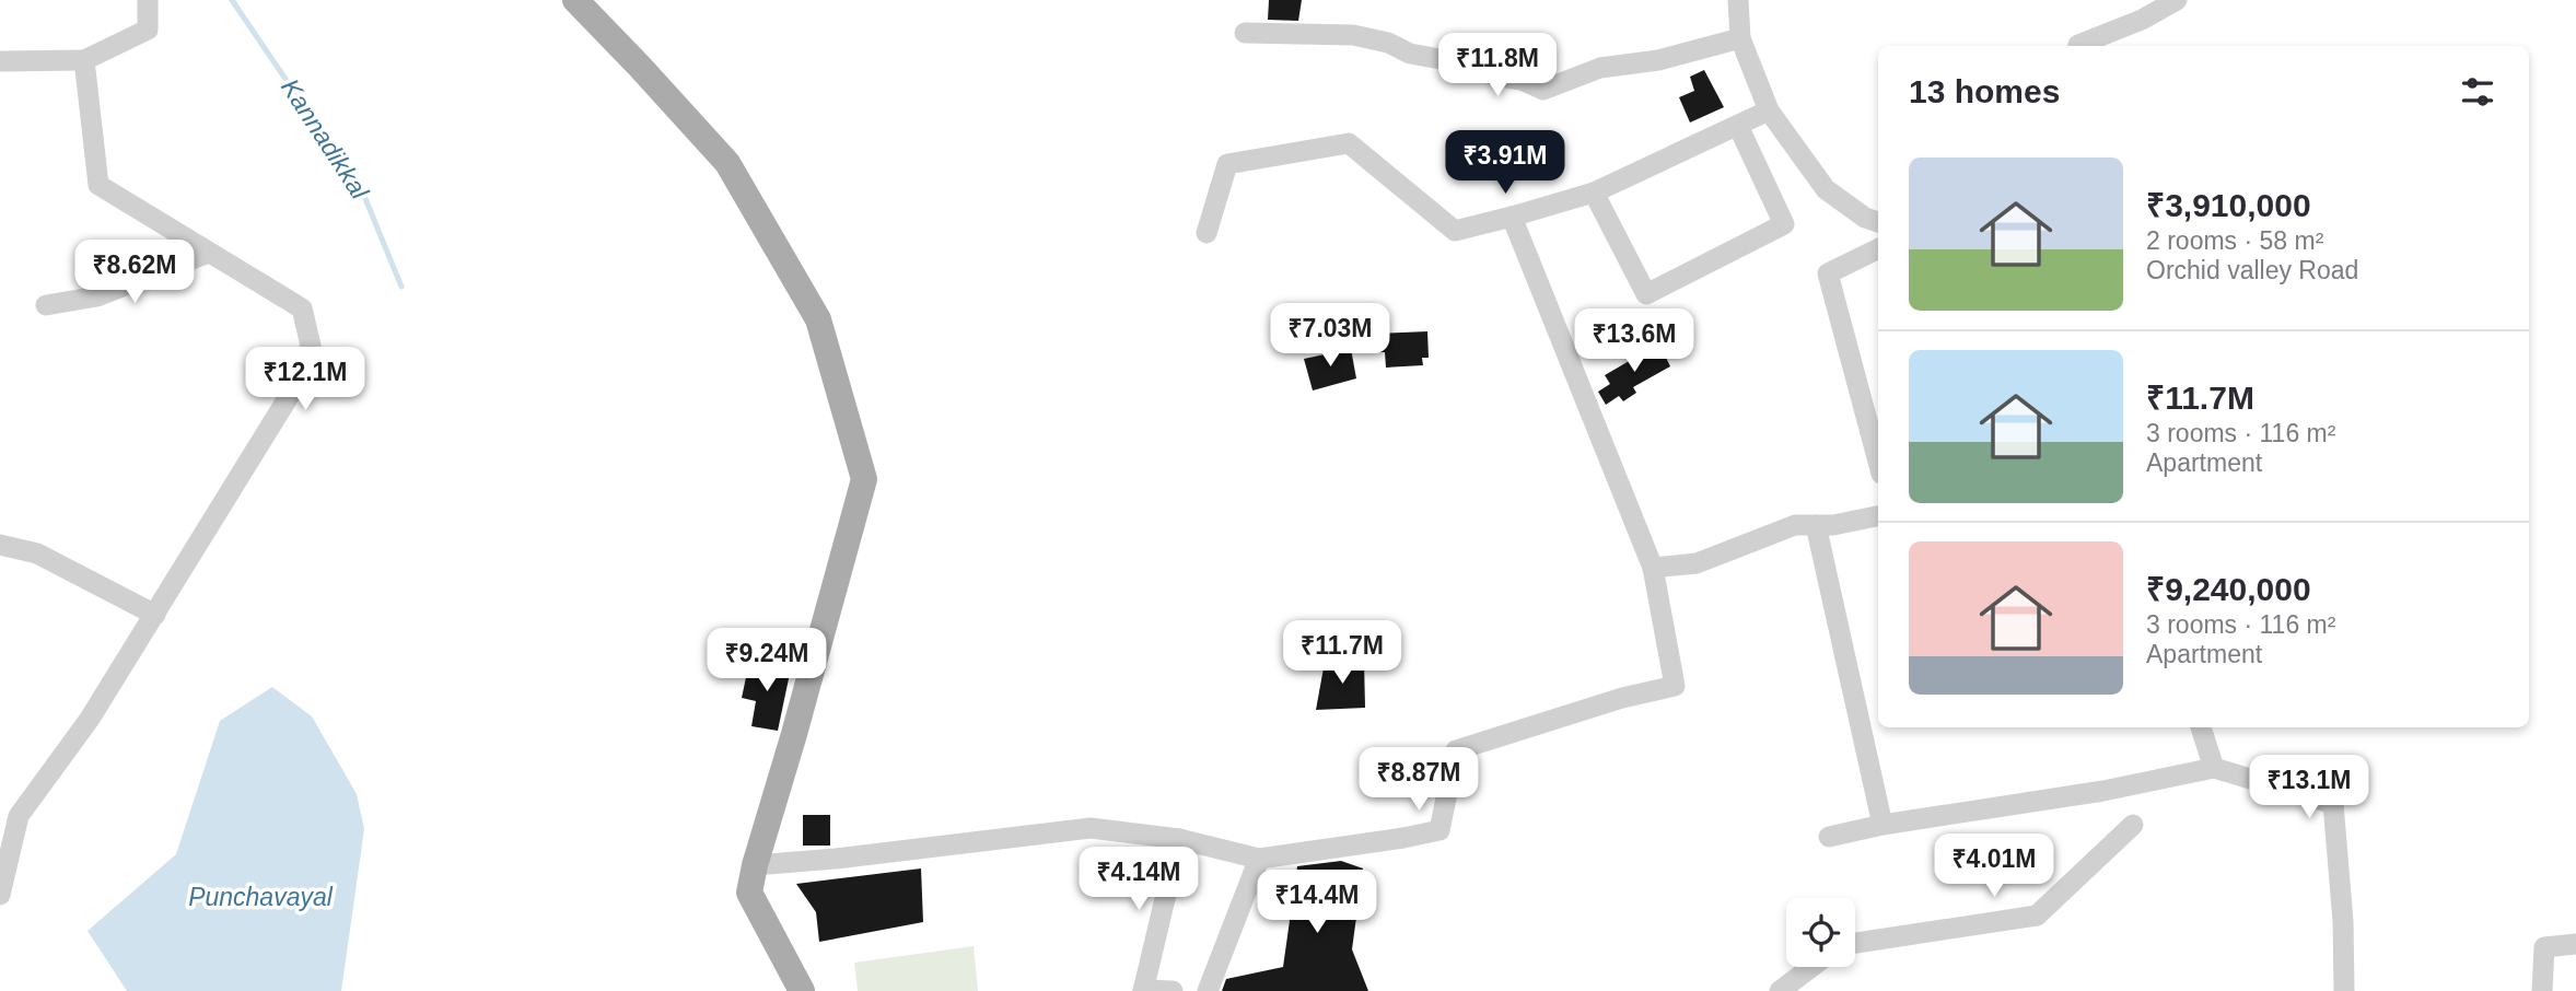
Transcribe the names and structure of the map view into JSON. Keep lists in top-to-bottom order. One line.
{"water":["Kannadikkal","Punchavayal"],"page":{"price":["₹11.8M","₹3.91M","₹8.62M","₹7.03M","₹13.6M","₹12.1M","₹11.7M","₹9.24M","₹8.87M","₹13.1M","₹4.01M","₹4.14M","₹14.4M"],"heading":"13 homes","list":[{"name":"₹3,910,000","note":"2 rooms · 58 m² · Orchid valley Road"},{"name":"₹11.7M","note":"3 rooms · 116 m² · Apartment"},{"name":"₹9,240,000","note":"3 rooms · 116 m² · Apartment"}]}}
